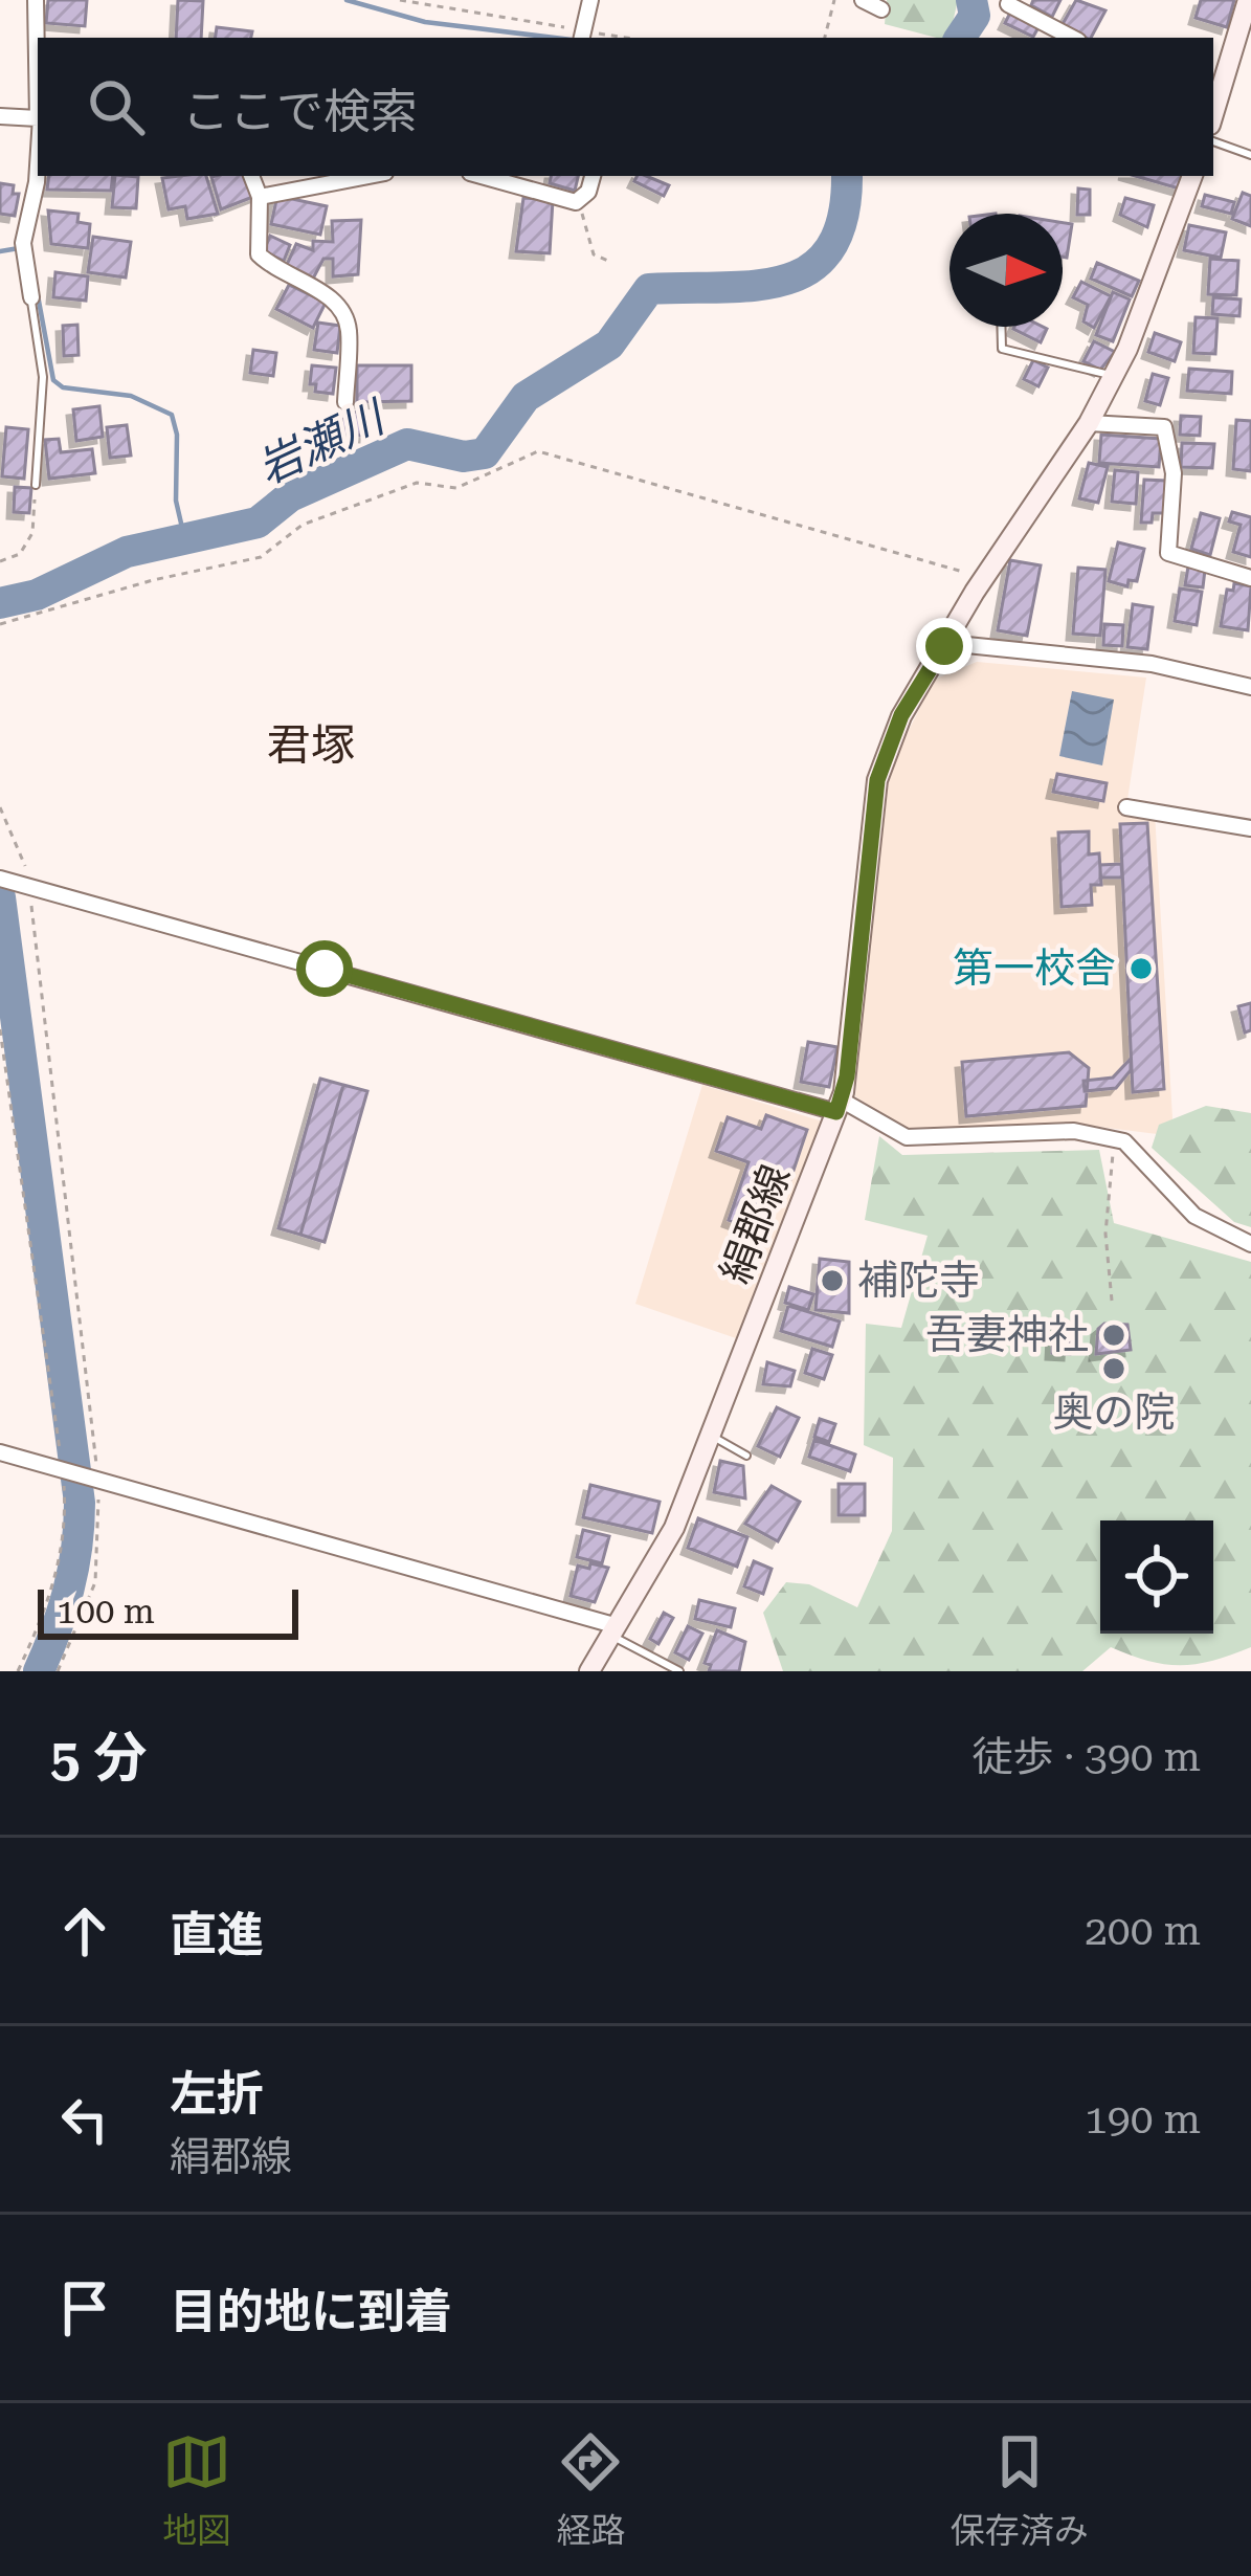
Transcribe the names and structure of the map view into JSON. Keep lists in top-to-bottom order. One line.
{"streets":{"main road":["絹郡線"]},"districts":["君塚"],"water":["岩瀬川"],"places":["第一校舎","補陀寺","吾妻神社","奥の院"],"scale_bar":"100 m","north":"right","page":{"search":"ここで検索","scale":"100 m","heading":["5 分","徒歩 · 390 m"],"list":[["直進","200 m"],["左折","絹郡線","190 m"],"目的地に到着"],"nav":["地図","経路","保存済み"]}}
